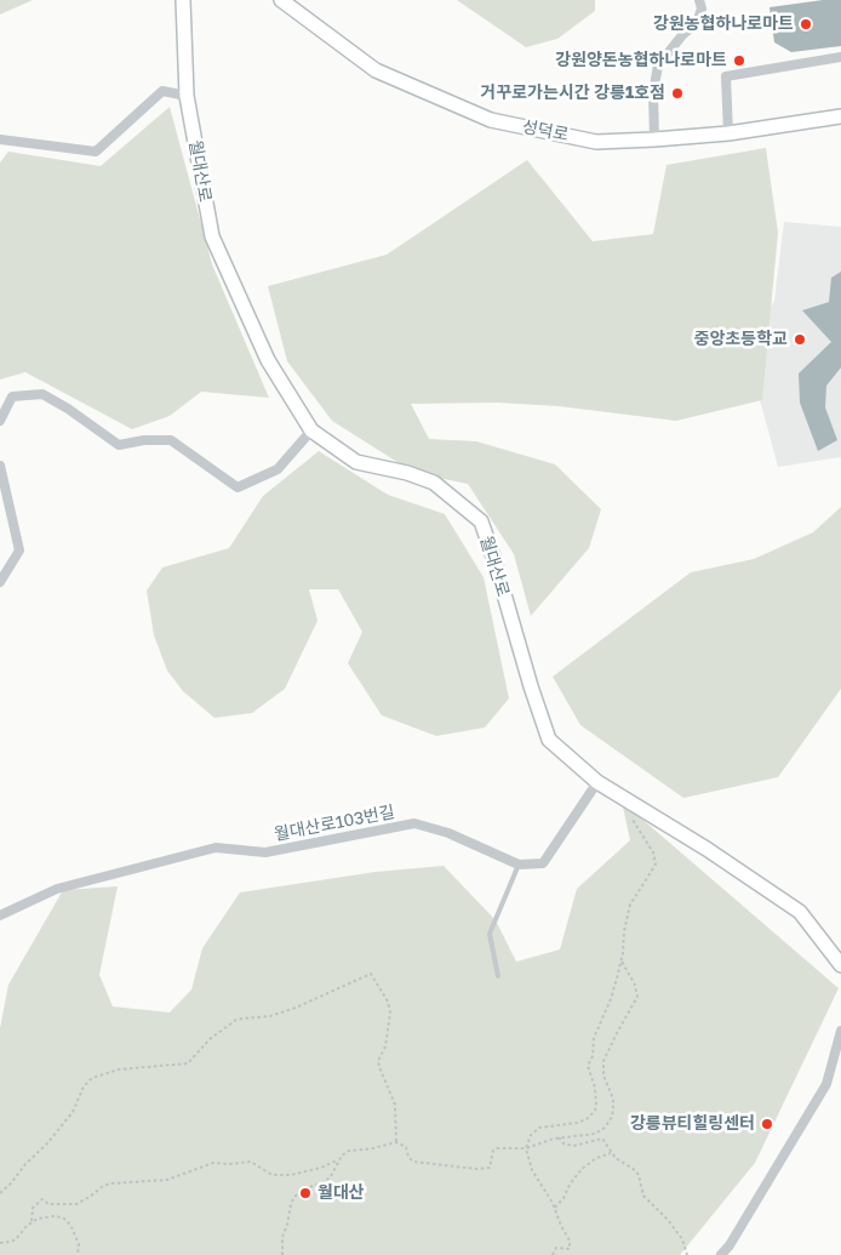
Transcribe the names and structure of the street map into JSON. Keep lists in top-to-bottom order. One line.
{"streets":{"street":["성덕로","월대산로","월대산로103번길"]},"places":["강원농협하나로마트","강원양돈농협하나로마트","거꾸로가는시간 강릉1호점","중앙초등학교","강릉뷰티힐링센터","월대산"]}
